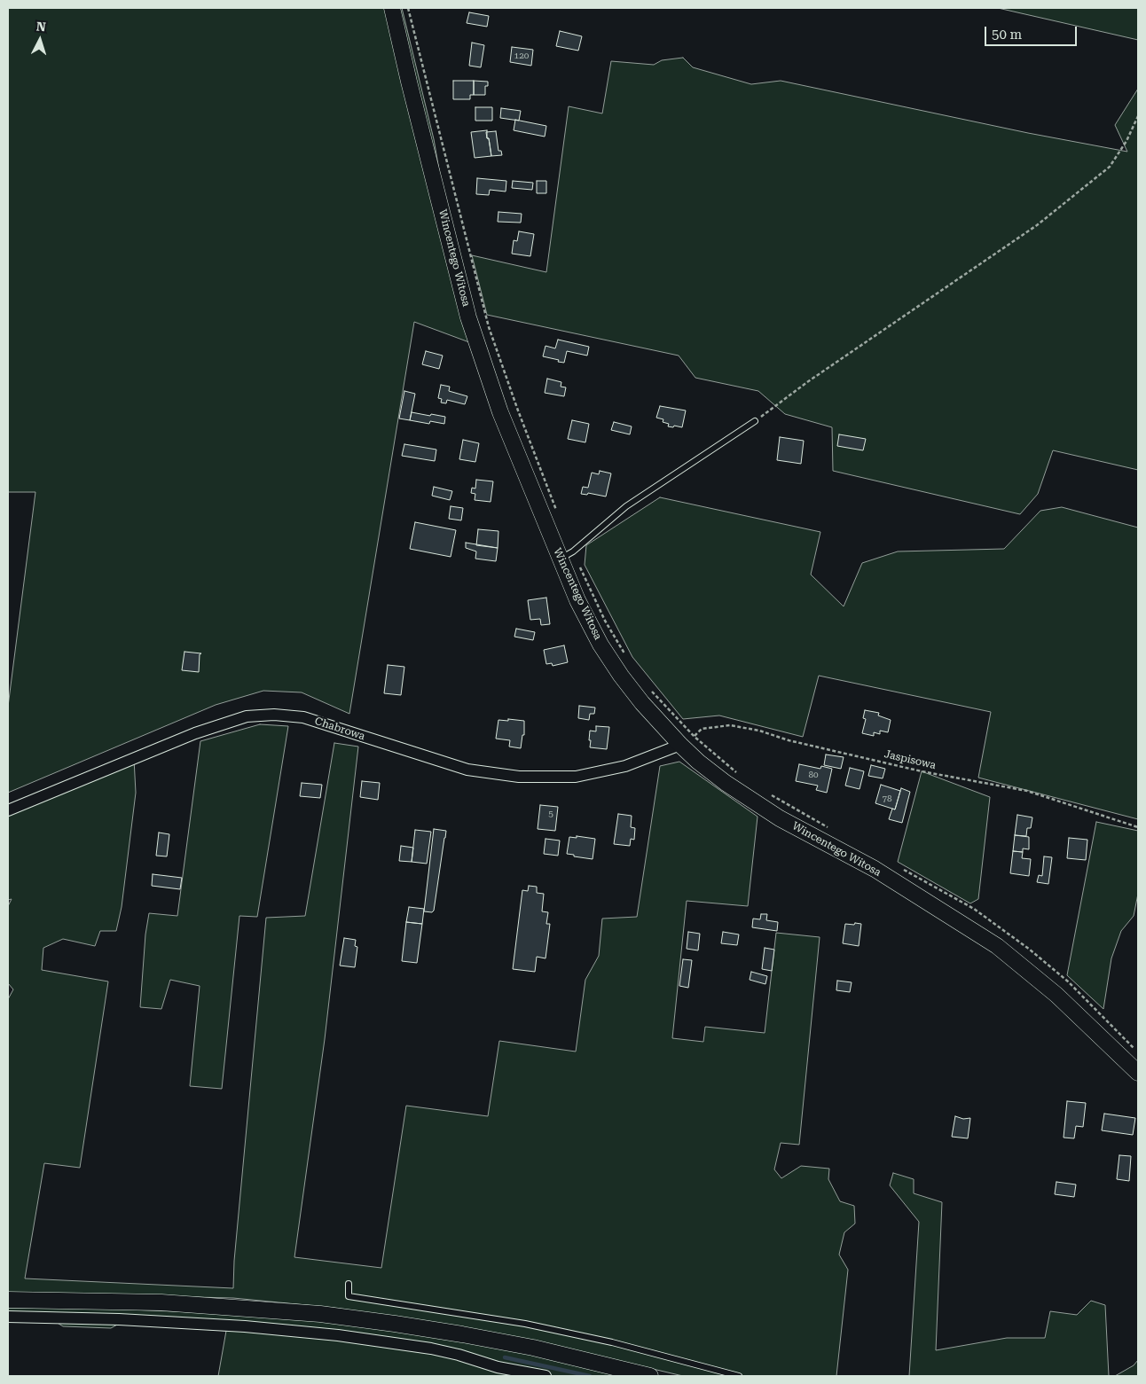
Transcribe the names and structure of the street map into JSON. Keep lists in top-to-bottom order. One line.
{"streets":{"main road":["Wincentego Witosa"],"street":["Chabrowa"],"path":["Jaspisowa"]},"crossings":[["Wincentego Witosa","Chabrowa"]],"house_numbers":["120","80","78","5"],"scale_bar":"50 m","north":"top"}
